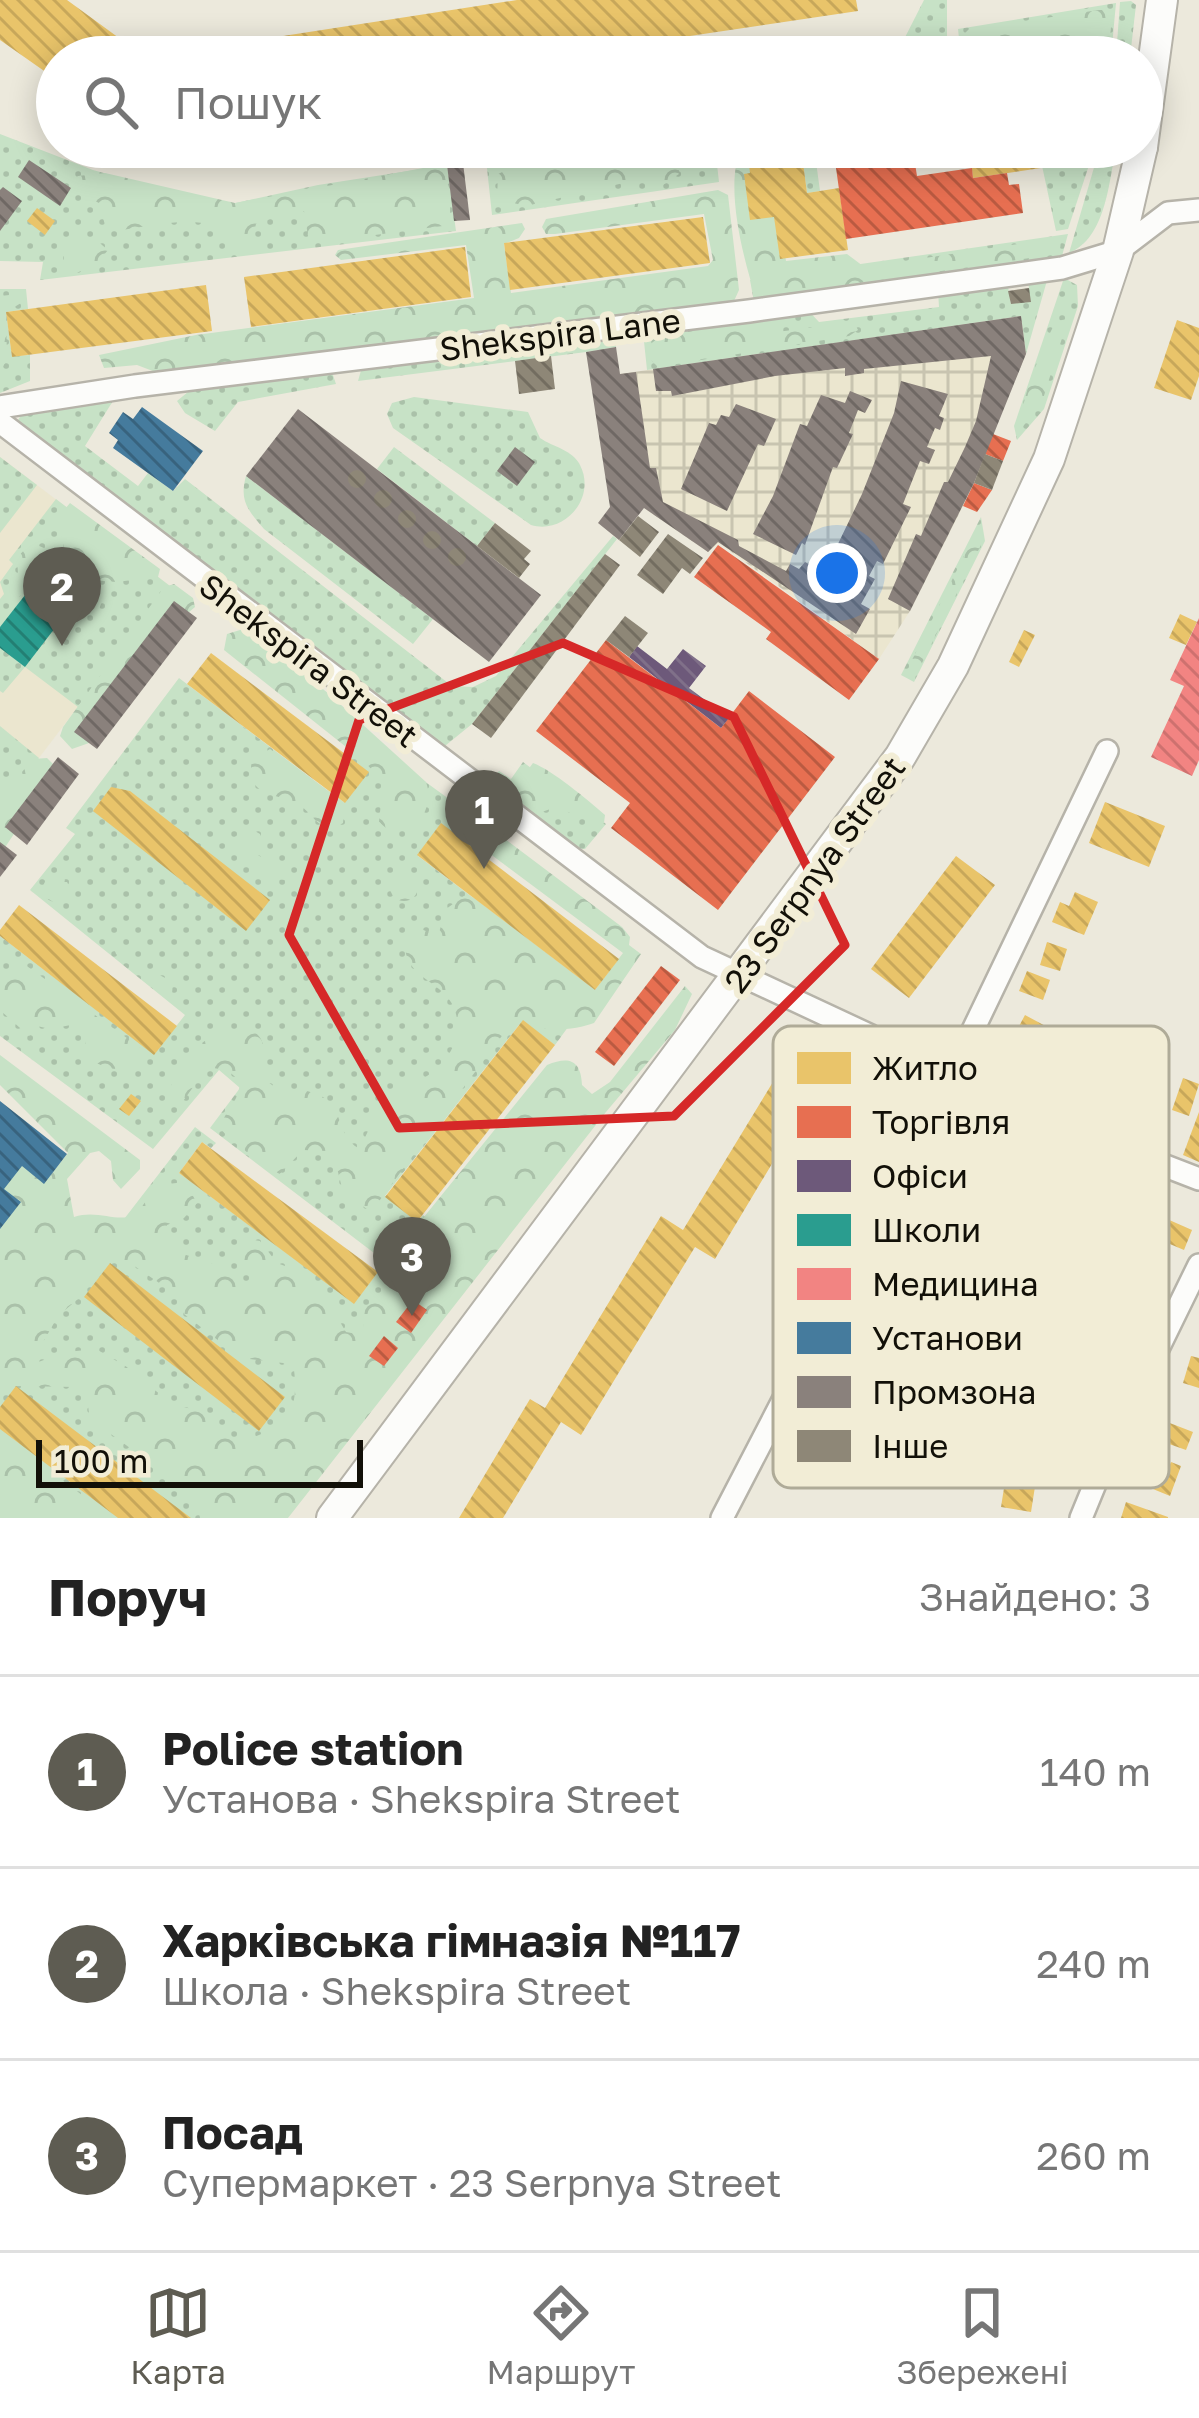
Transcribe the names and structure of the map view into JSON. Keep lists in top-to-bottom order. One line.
{"streets":{"street":["Shekspira Lane","Shekspira Street","23 Serpnya Street"]},"crossings":[["Shekspira Lane","23 Serpnya Street"],["Shekspira Street","23 Serpnya Street"]],"legend":["Житло","Торгівля","Офіси","Школи","Медицина","Установи","Промзона","Інше"],"scale_bar":"100 m","page":{"search":"Пошук","pins":["2","1","3"],"scale":"100 m","heading":["Поруч","Знайдено: 3"],"list":[{"mark":"1","name":"Police station","note":"Установа · Shekspira Street","value":"140 m"},{"mark":"2","name":"Харківська гімназія №117","note":"Школа · Shekspira Street","value":"240 m"},{"mark":"3","name":"Посад","note":"Супермаркет · 23 Serpnya Street","value":"260 m"}],"nav":["Карта","Маршрут","Збережені"]}}
